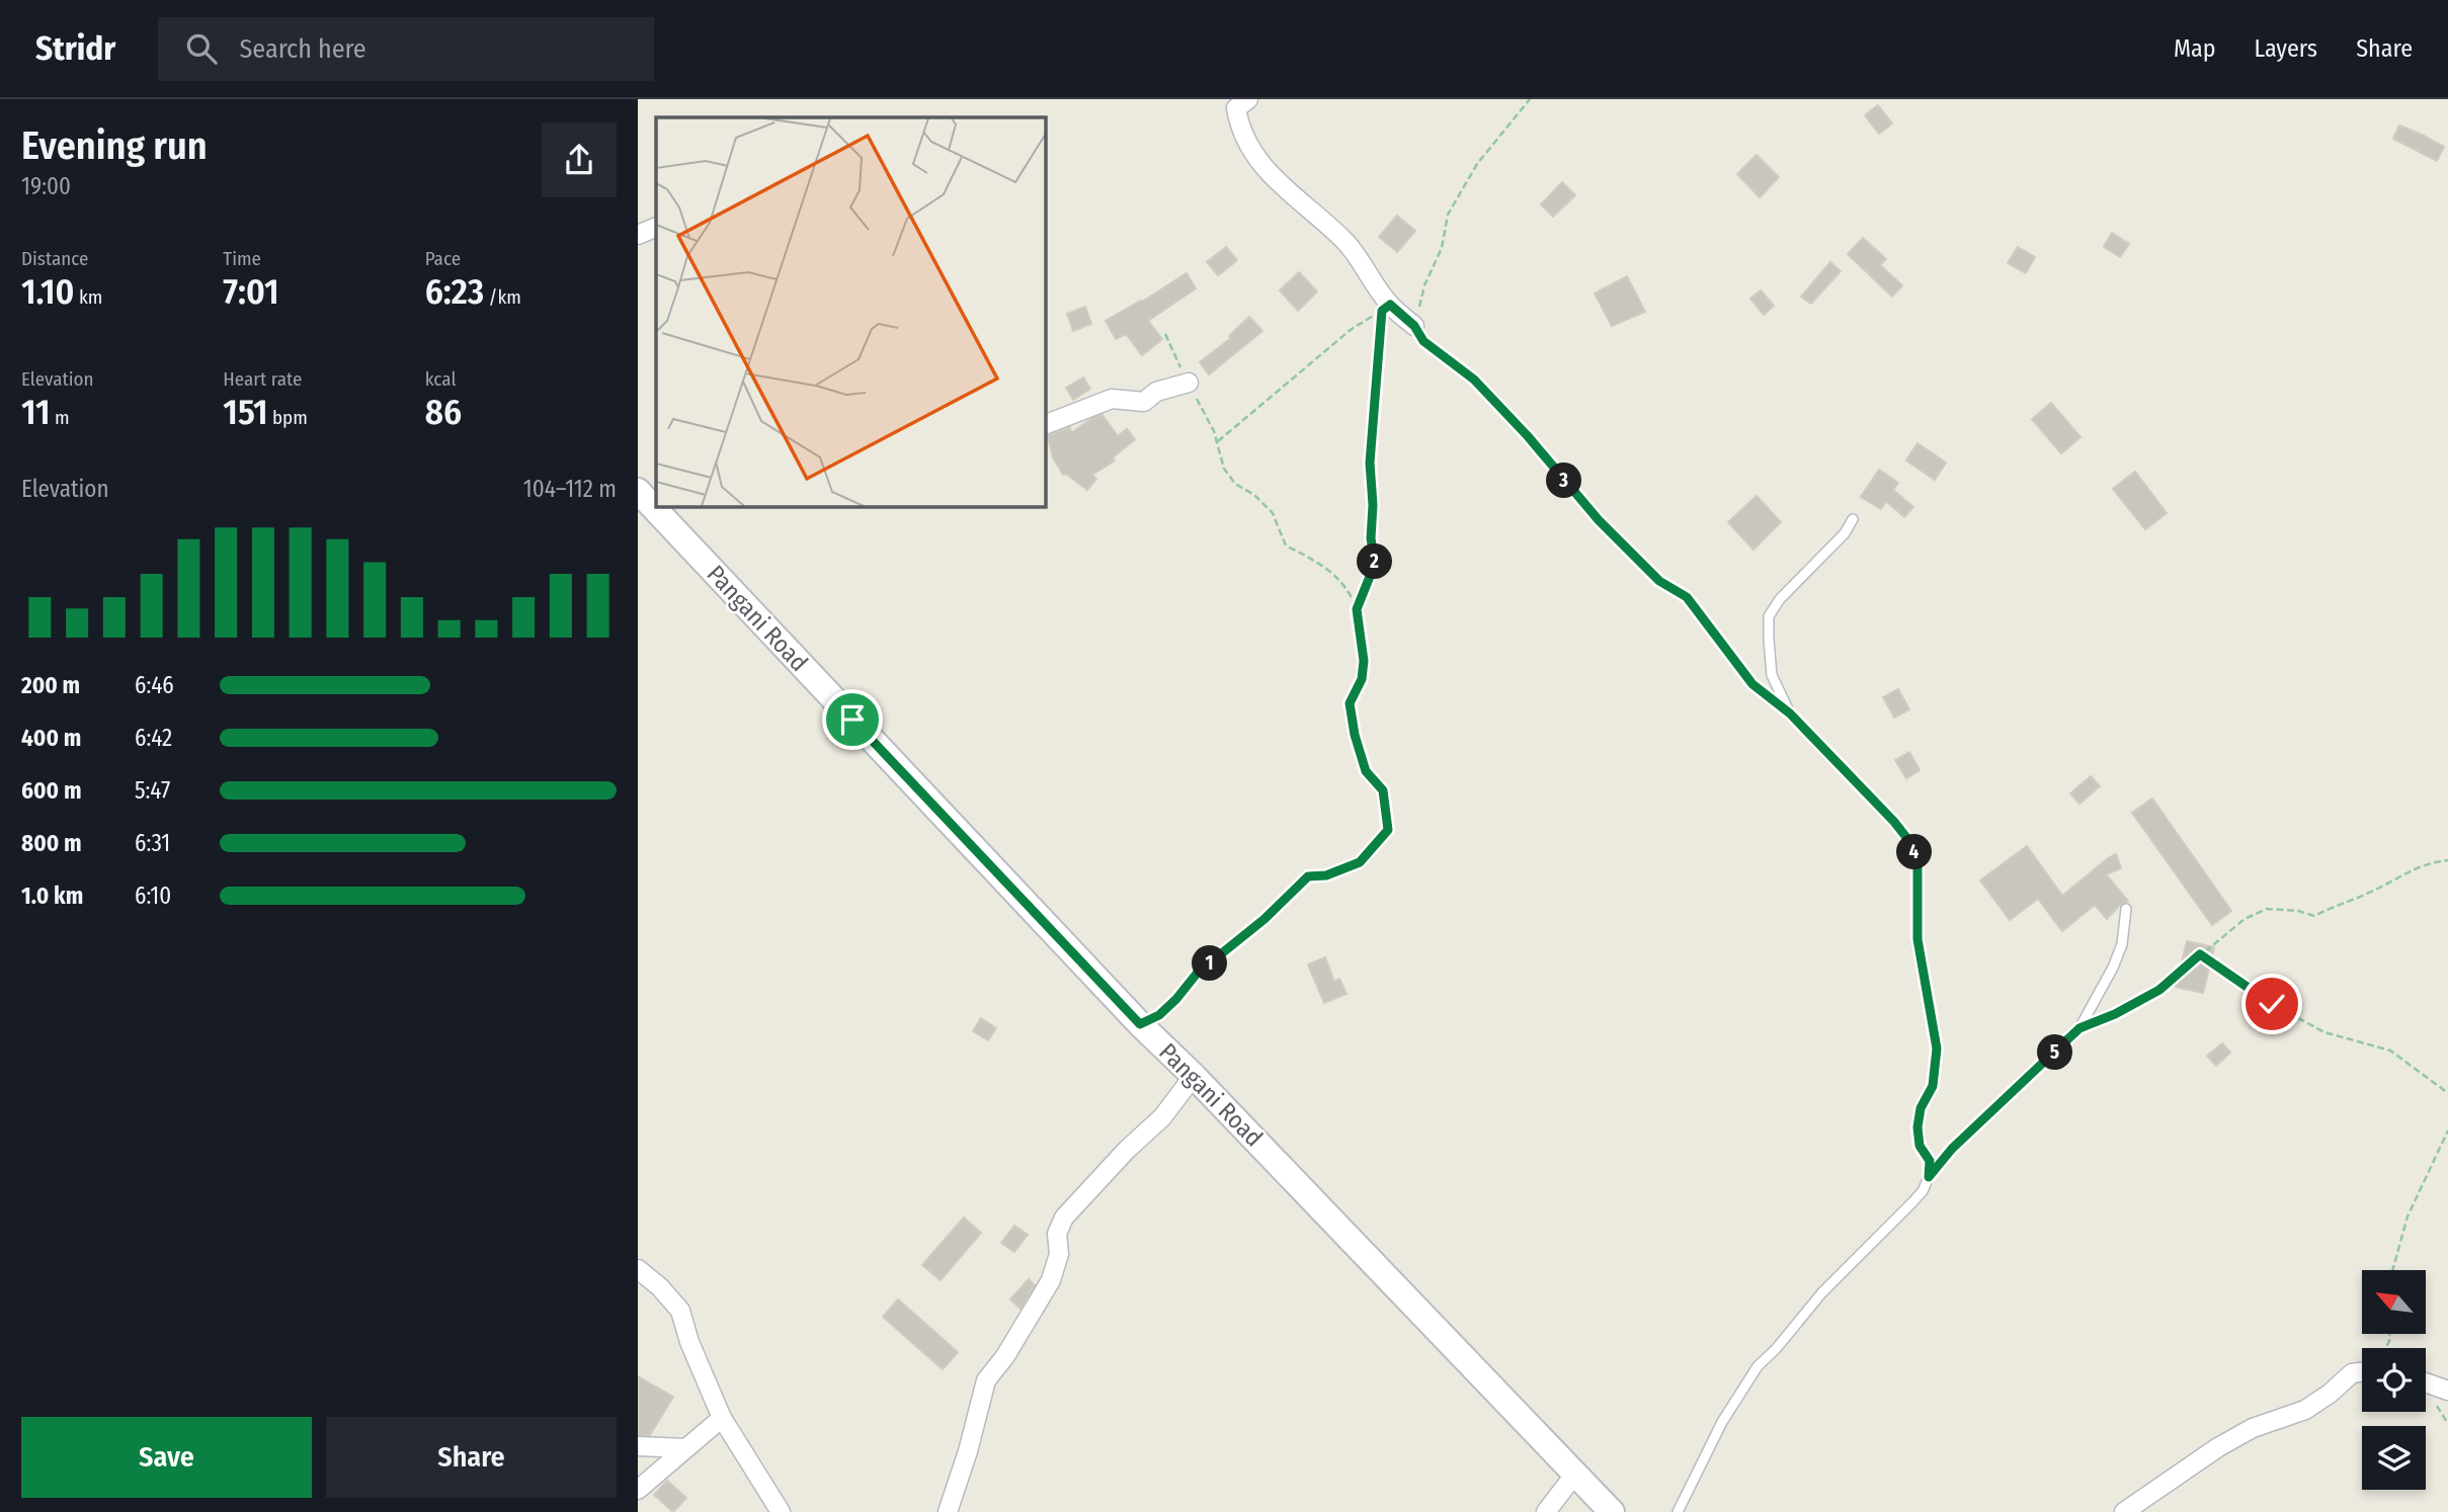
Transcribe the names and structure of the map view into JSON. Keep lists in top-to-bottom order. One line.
{"streets":{"main road":["Pangani Road"]},"north":"top left","page":{"header":"Stridr","search":"Search here","nav":["Map","Layers","Share"],"heading":["Evening run","19:00"],"stats":[["Distance","1.10 km"],["Time","7:01"],["Pace","6:23 /km"],["Elevation","11 m"],["Heart rate","151 bpm"],["kcal","86"]],"chart":["Elevation","104–112 m"],"pins":["3","2","4","1","5"],"list":[{"name":"200 m","note":"6:46"},{"name":"400 m","note":"6:42"},{"name":"600 m","note":"5:47"},{"name":"800 m","note":"6:31"},{"name":"1.0 km","note":"6:10"}],"buttons":["Save","Share"]}}
